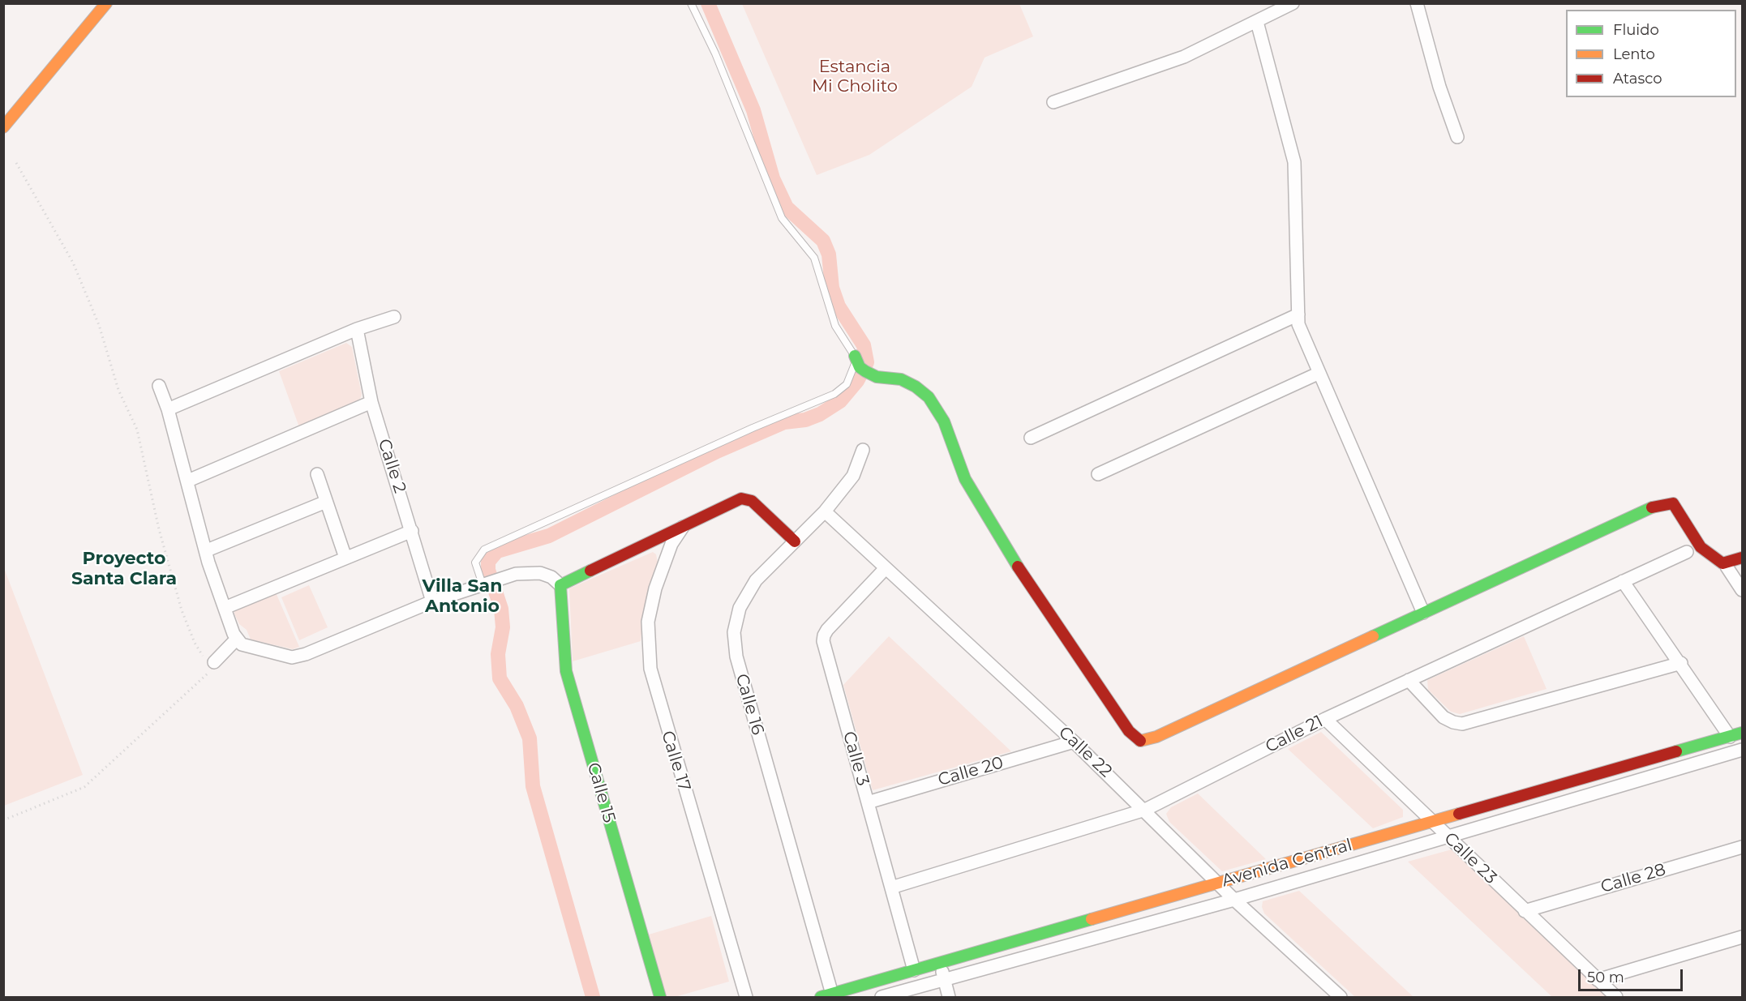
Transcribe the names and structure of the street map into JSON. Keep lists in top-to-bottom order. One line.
{"streets":{"street":["Calle 2","Calle 16","Calle 21","Calle 22","Calle 3","Calle 17","Calle 20","Calle 15","Calle 23","Avenida Central","Calle 28"]},"crossings":[["Calle 16","Calle 22"],["Calle 16","Avenida Central"],["Calle 21","Calle 22"],["Calle 21","Calle 3"],["Calle 21","Calle 23"],["Calle 22","Calle 3"],["Calle 22","Calle 20"],["Calle 22","Avenida Central"],["Calle 3","Calle 20"],["Calle 3","Avenida Central"],["Calle 23","Avenida Central"],["Calle 23","Calle 28"]],"districts":["Proyecto Santa Clara","Villa San Antonio"],"parks":["Estancia Mi Cholito"],"legend":["Fluido","Lento","Atasco"],"scale_bar":"50 m"}
